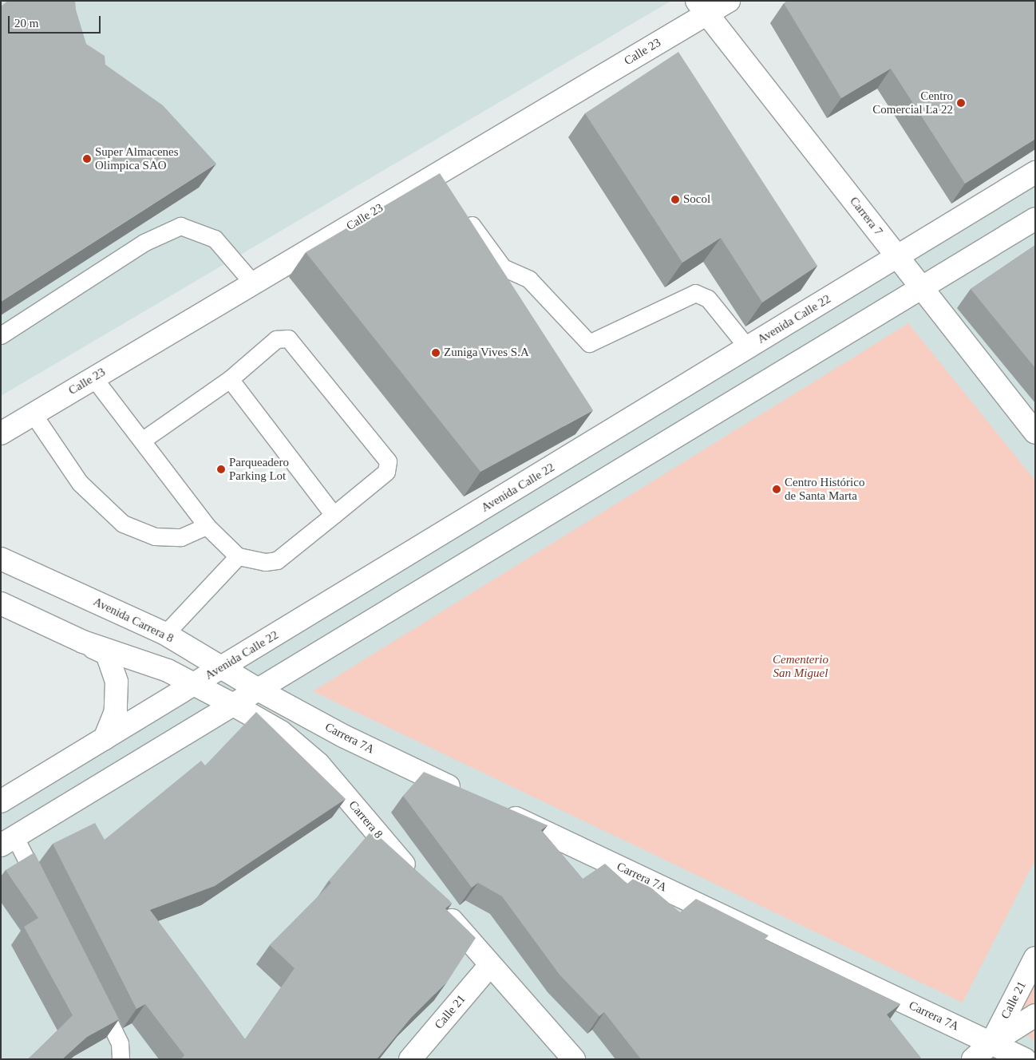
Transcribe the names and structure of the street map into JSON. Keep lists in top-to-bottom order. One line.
{"streets":{"street":["Calle 23","Carrera 7","Avenida Calle 22","Avenida Carrera 8","Carrera 7A","Carrera 8","Calle 21"]},"crossings":[["Calle 23","Carrera 7"],["Carrera 7","Avenida Calle 22"],["Avenida Calle 22","Avenida Carrera 8"],["Avenida Carrera 8","Carrera 7A"],["Carrera 7A","Calle 21"]],"parks":["Cementerio San Miguel"],"places":["Centro Comercial La 22","Super Almacenes Olimpica SAO","Socol","Zuniga Vives S.A","Parqueadero Parking Lot","Centro Histórico de Santa Marta"],"scale_bar":"20 m"}
